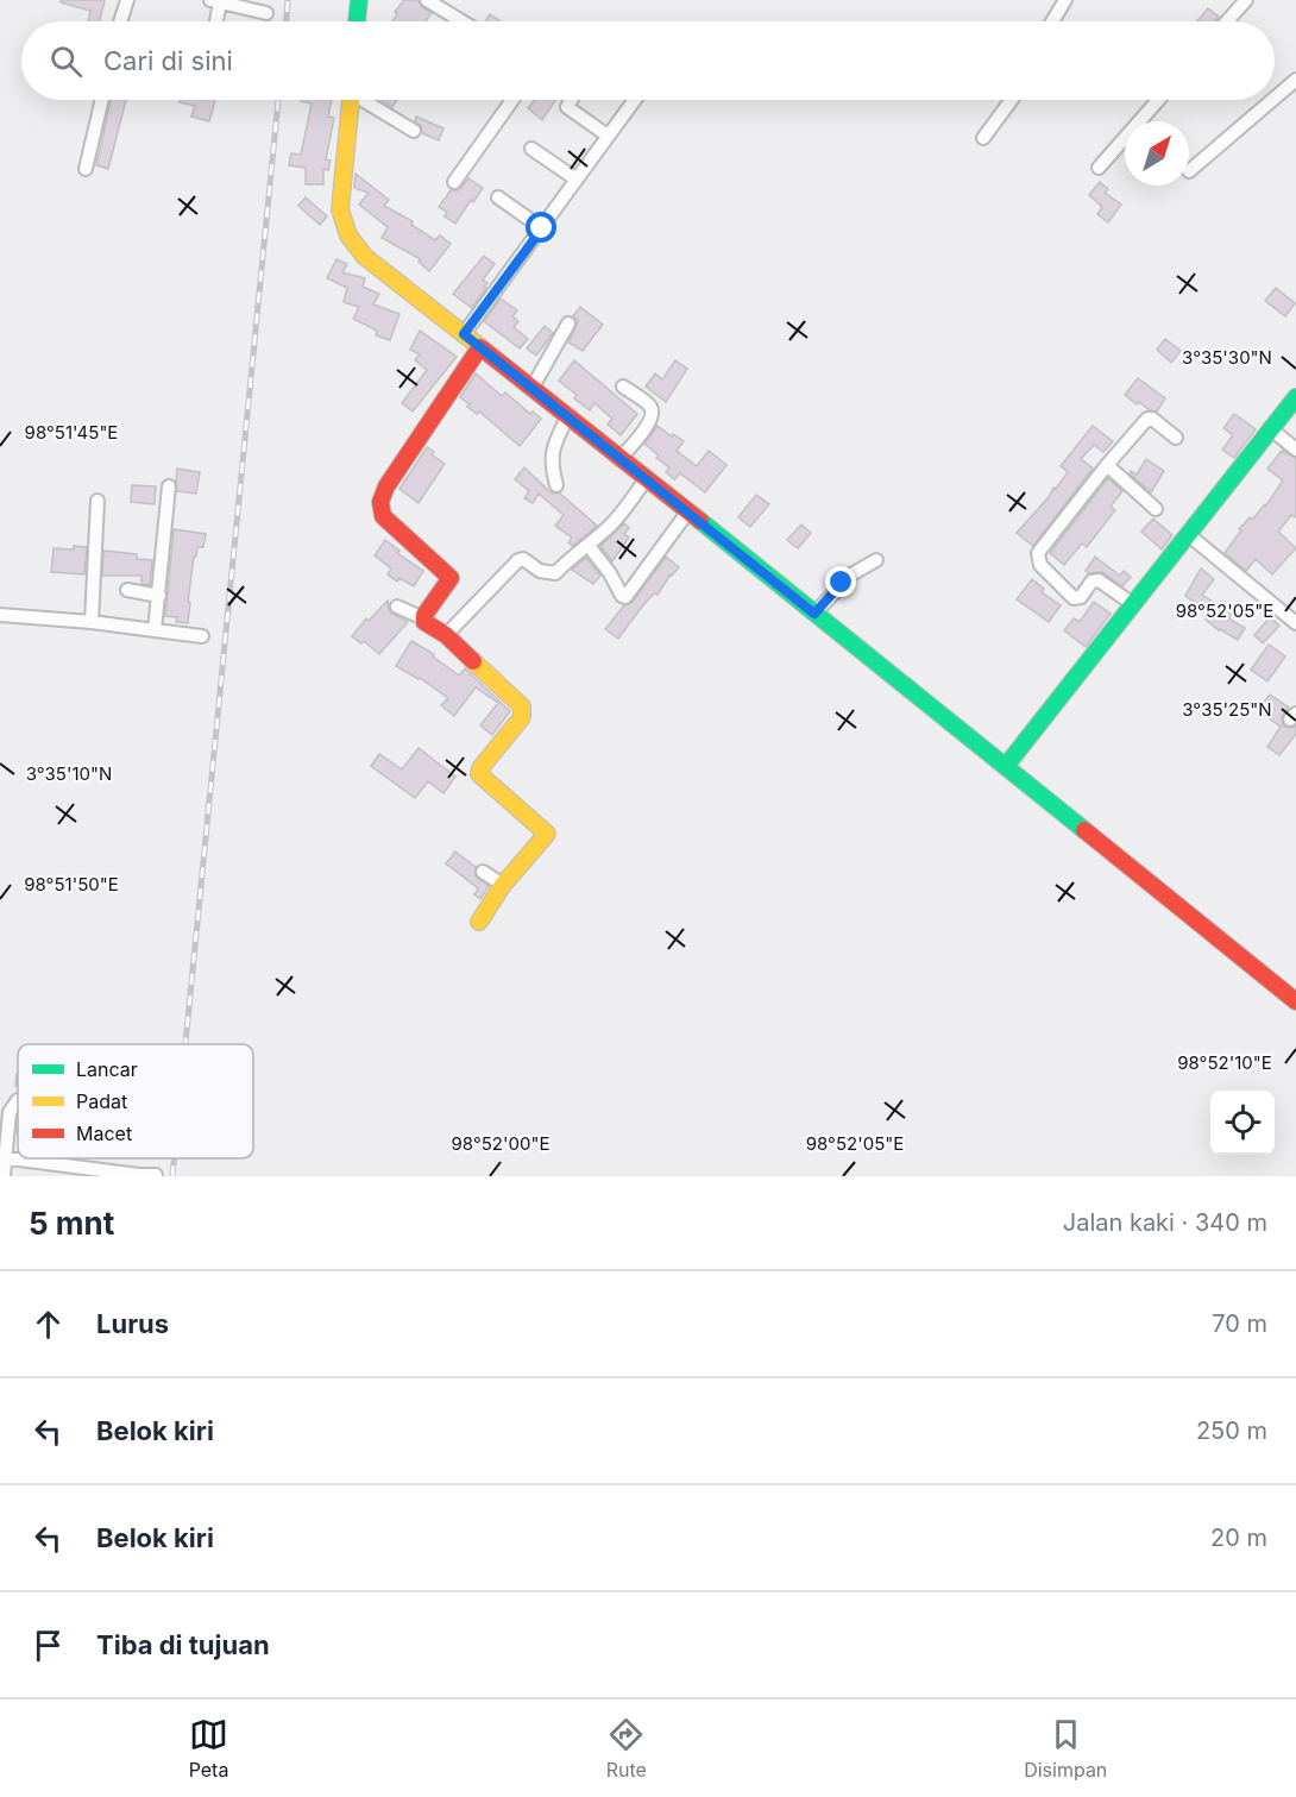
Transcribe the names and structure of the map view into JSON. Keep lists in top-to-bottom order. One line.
{"legend":["Lancar","Padat","Macet"],"north":"top right","page":{"search":"Cari di sini","heading":["5 mnt","Jalan kaki · 340 m"],"list":[["Lurus","70 m"],["Belok kiri","250 m"],["Belok kiri","20 m"],"Tiba di tujuan"],"nav":["Peta","Rute","Disimpan"]},"coordinates":["3°35'30\"N","98°51'45\"E","98°52'05\"E","3°35'25\"N","3°35'10\"N","98°51'50\"E","98°52'10\"E","98°52'00\"E"]}
